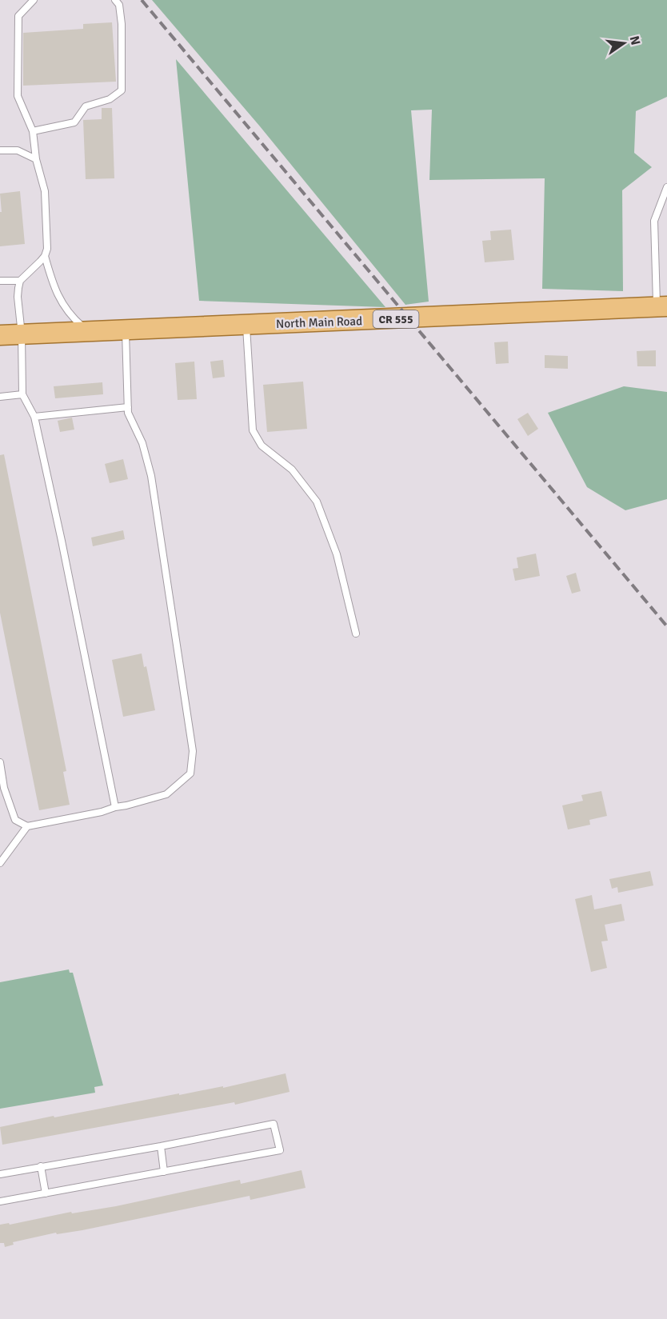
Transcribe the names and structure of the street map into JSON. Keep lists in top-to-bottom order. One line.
{"streets":{"main road":["CR 555","North Main Road"]},"north":"right"}
